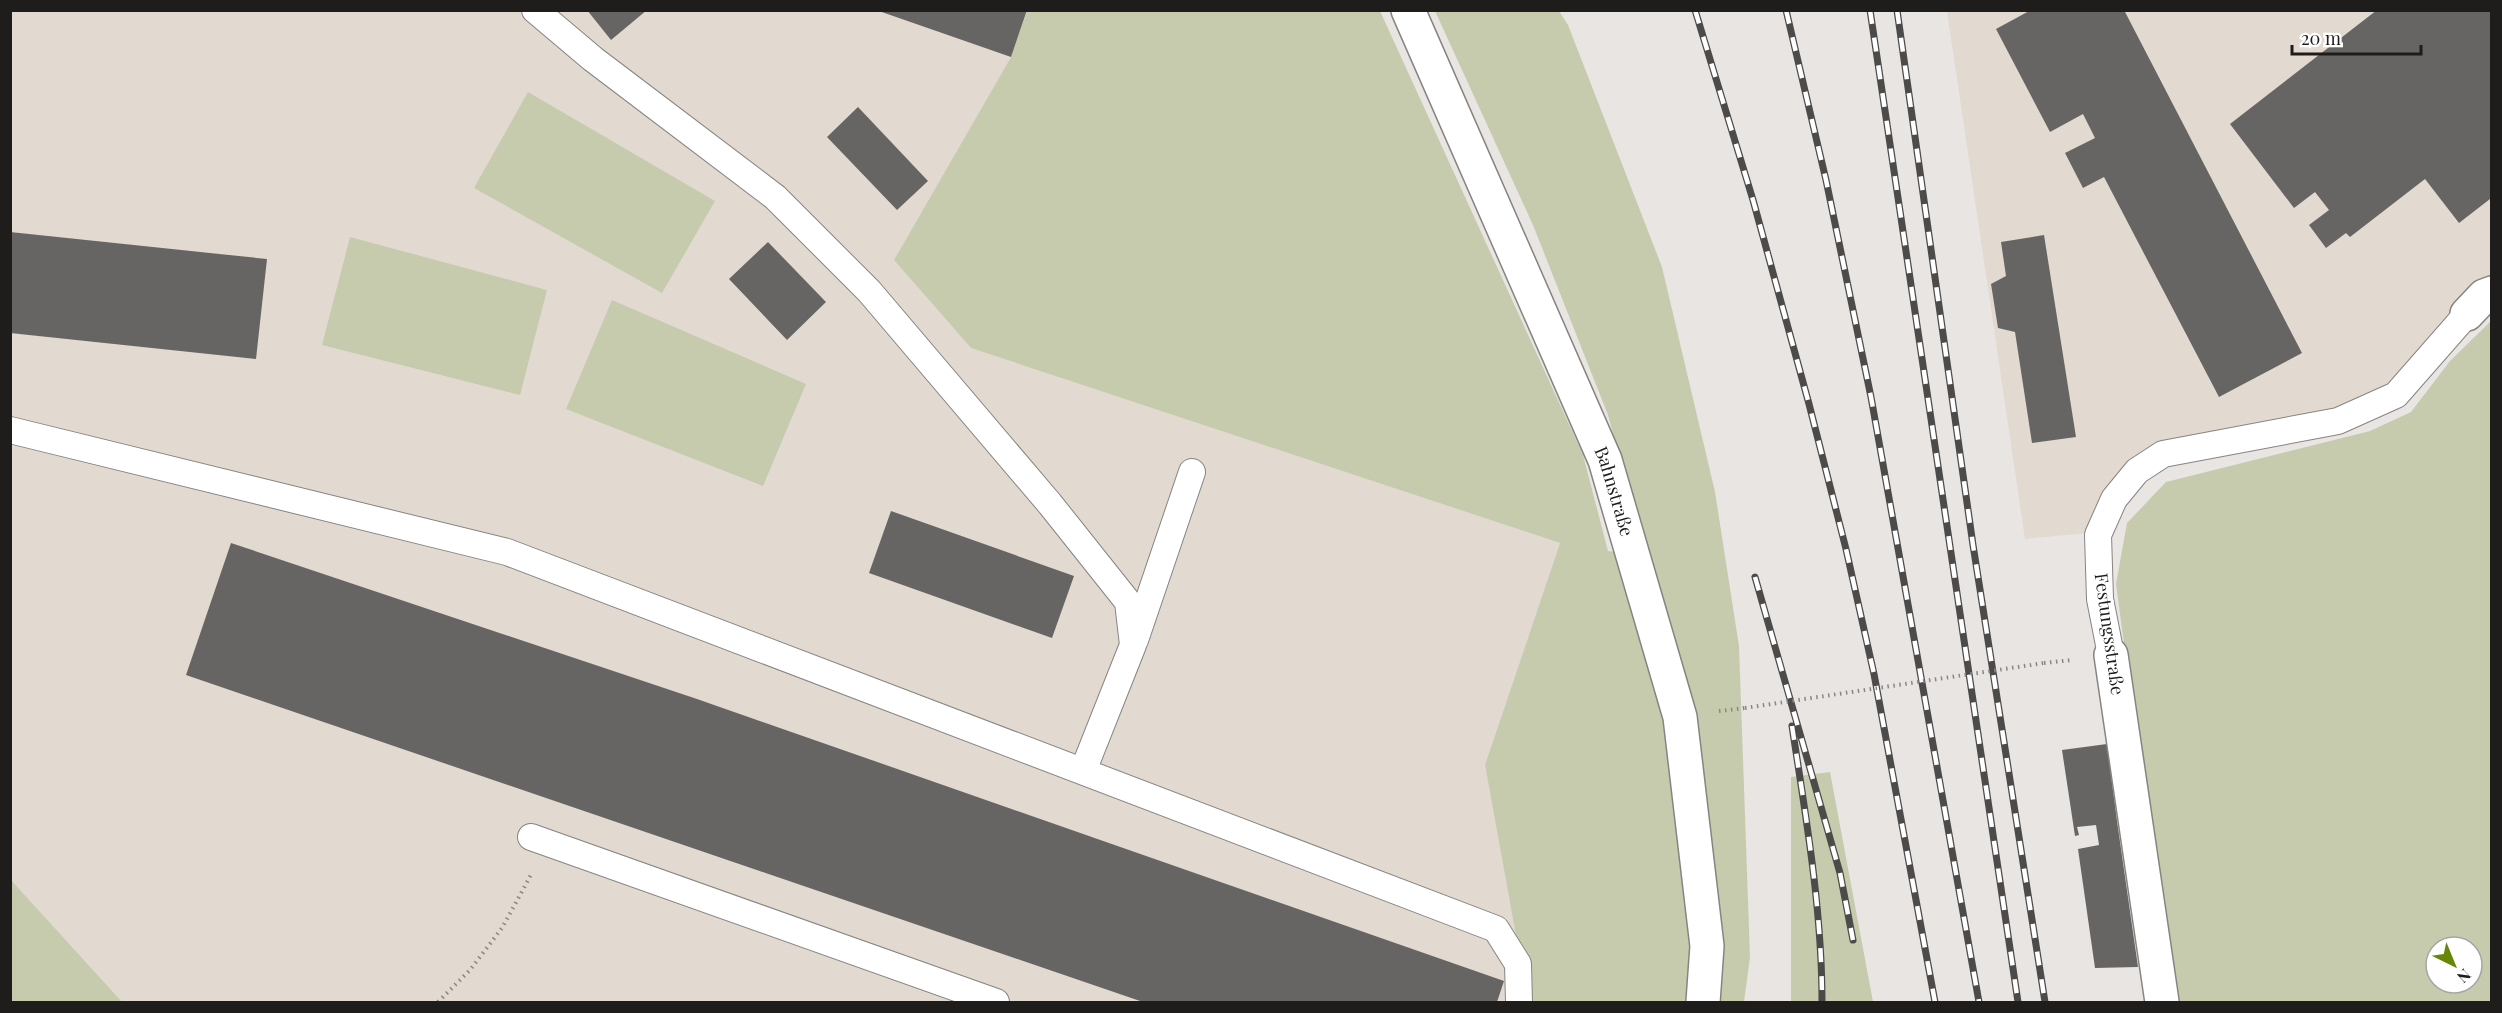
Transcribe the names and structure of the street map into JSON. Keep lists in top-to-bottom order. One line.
{"streets":{"street":["Bahnstraße","Festungsstraße"]},"scale_bar":"20 m","north":"bottom right"}
